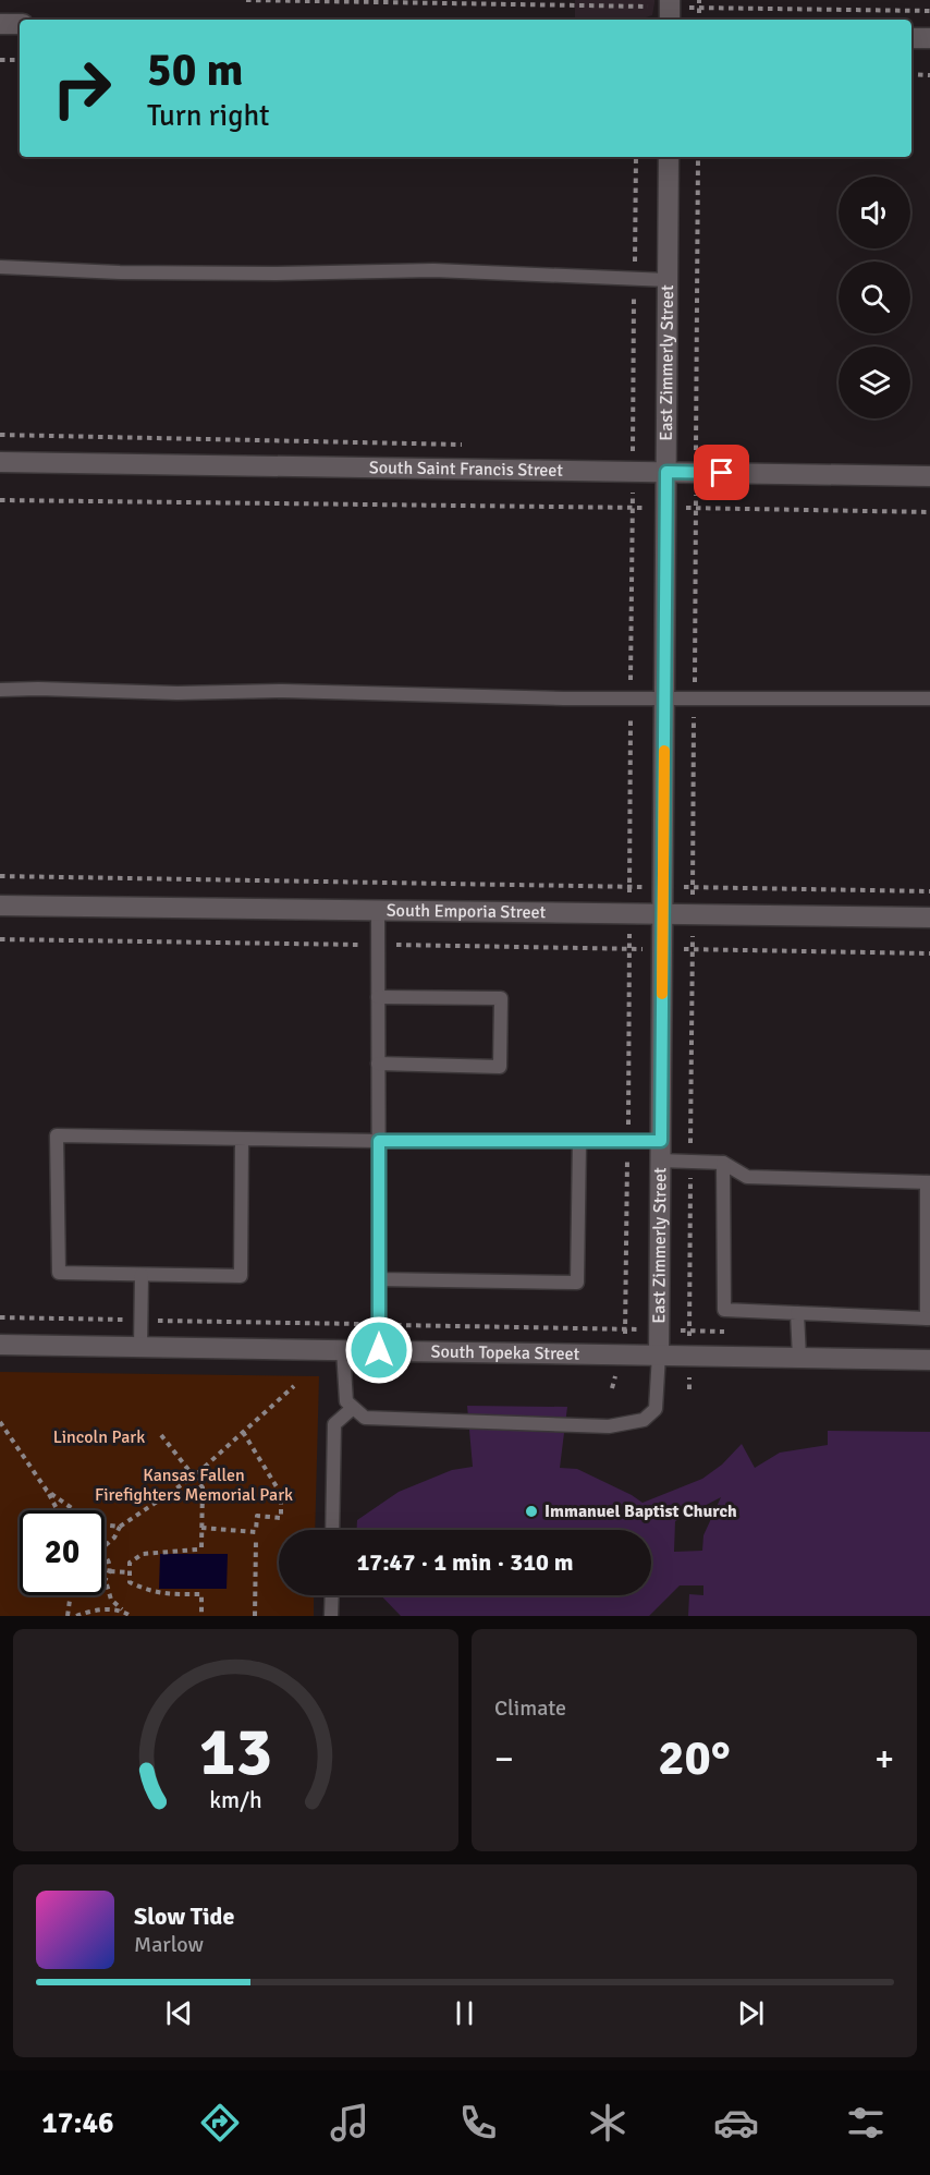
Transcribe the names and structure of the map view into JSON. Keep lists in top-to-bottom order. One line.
{"streets":{"street":["East Zimmerly Street","South Saint Francis Street","South Emporia Street","South Topeka Street"]},"crossings":[["East Zimmerly Street","South Saint Francis Street"],["East Zimmerly Street","South Emporia Street"],["East Zimmerly Street","South Topeka Street"]],"parks":["Lincoln Park","Kansas Fallen Firefighters Memorial Park"],"places":["Immanuel Baptist Church"],"page":{"turn":["50 m","Turn right"],"limit":"20","trip":"17:47 · 1 min · 310 m","tile":"Climate","heat":["−","20°","+"],"song":["Slow Tide","Marlow"],"tabs":"17:46","gauge":["13","km/h"]}}
